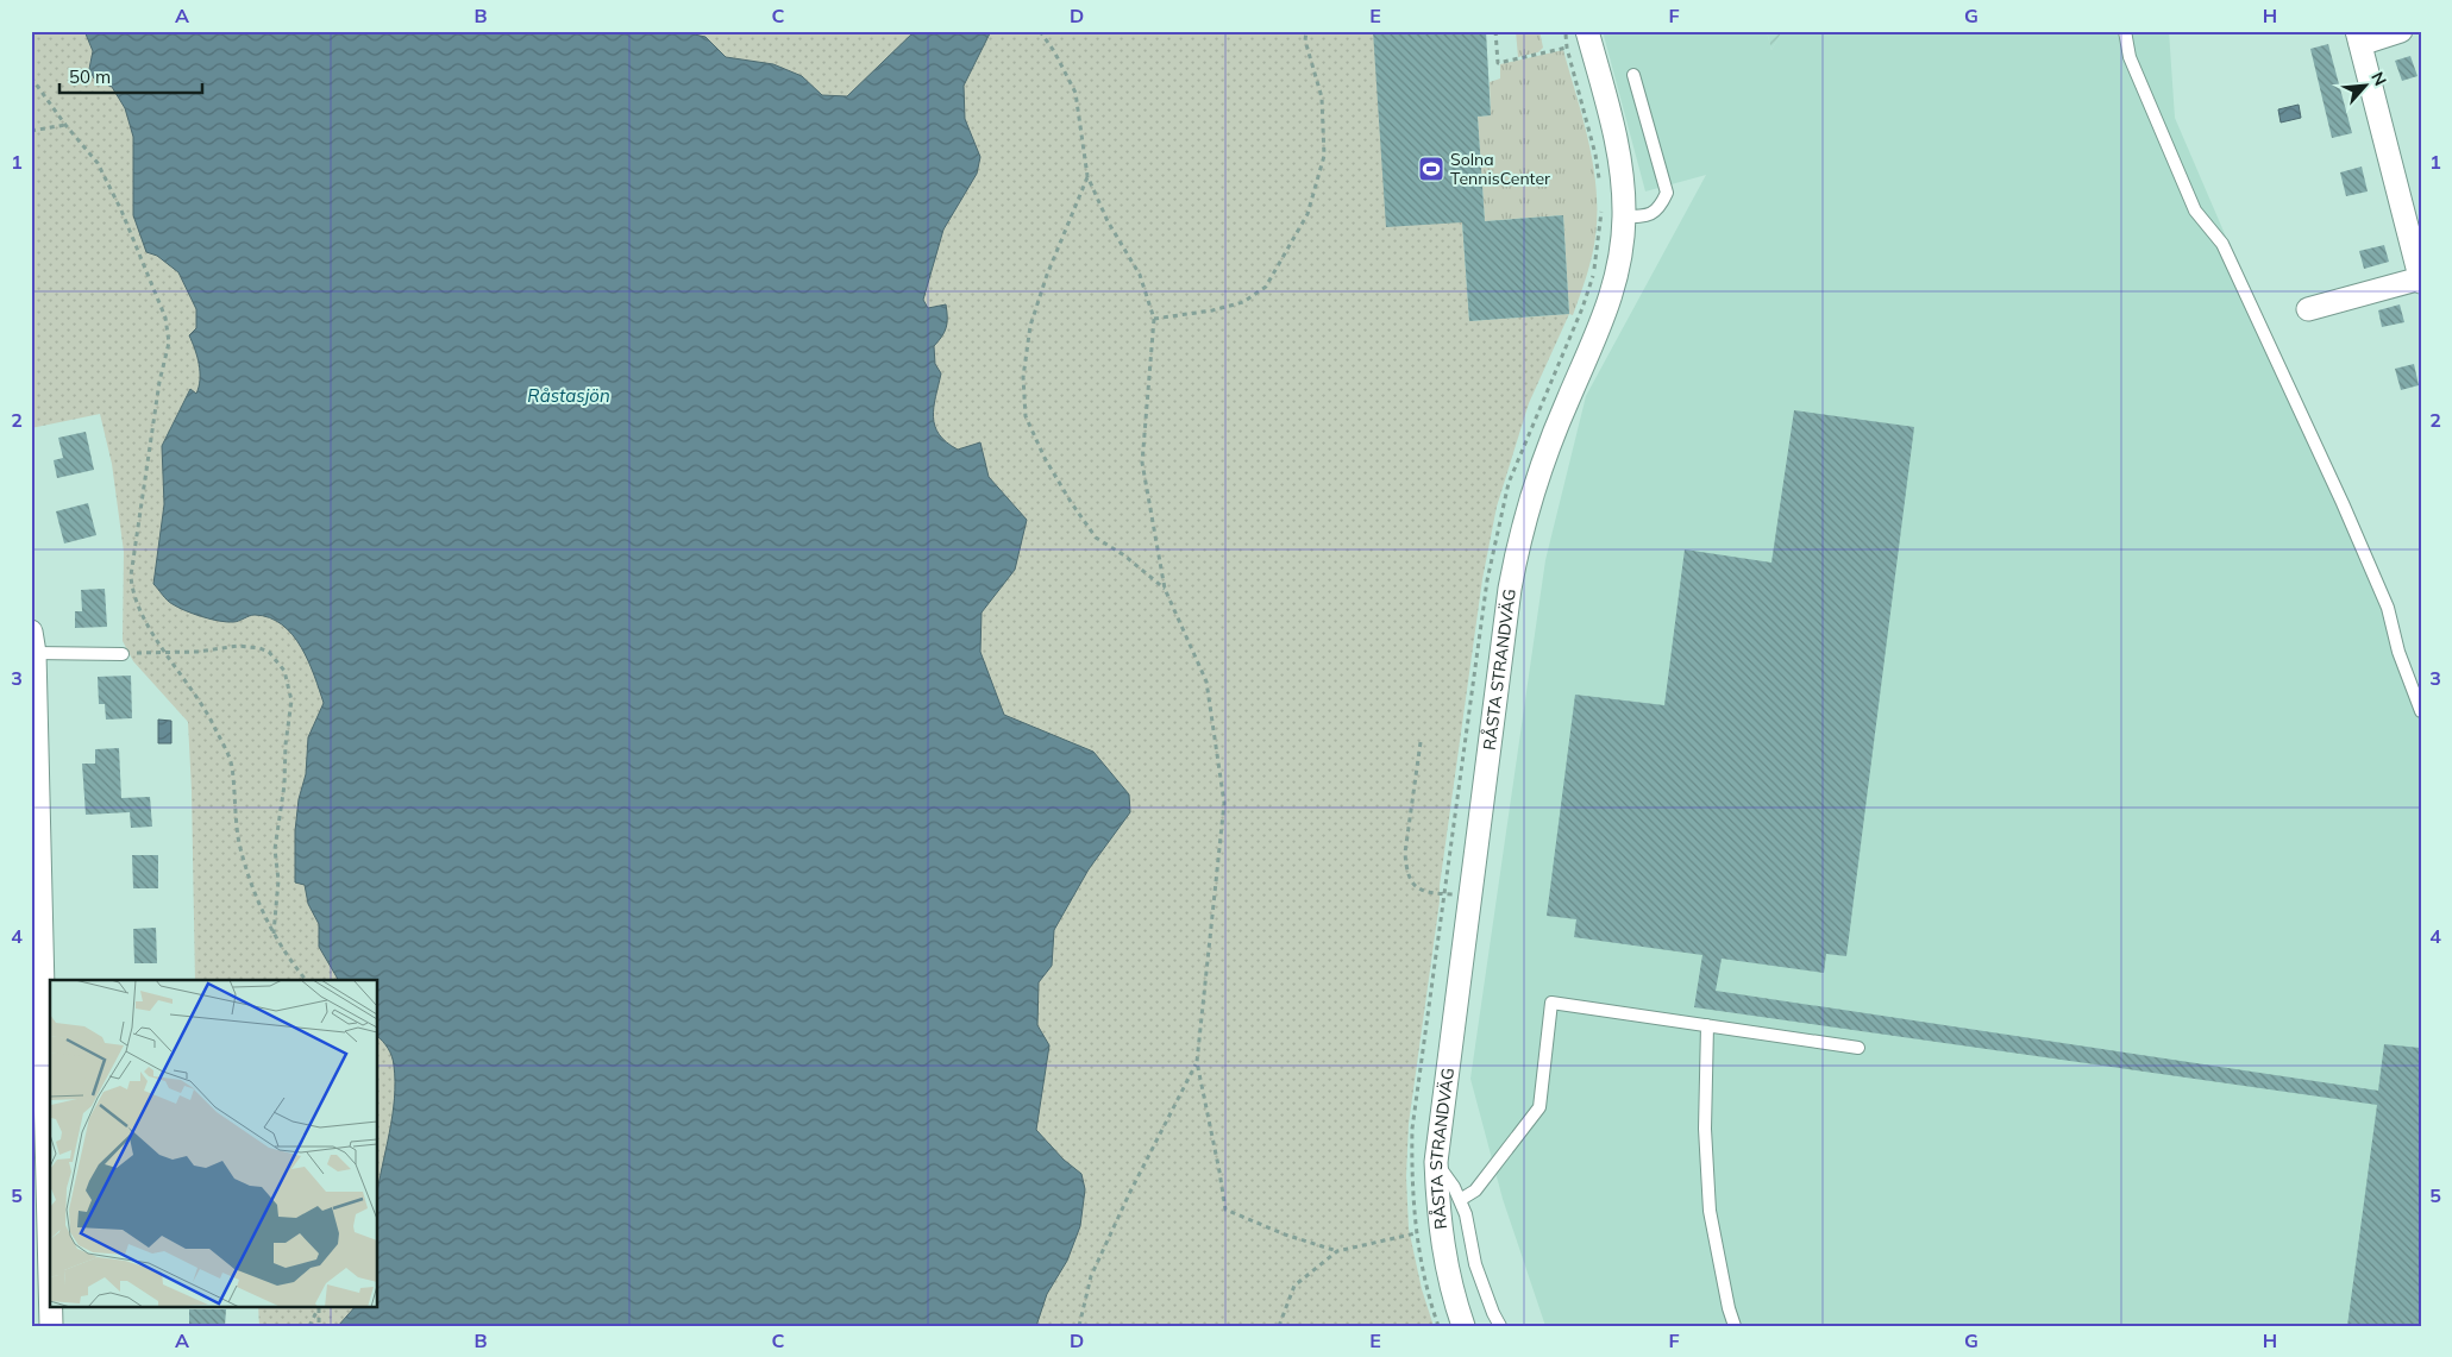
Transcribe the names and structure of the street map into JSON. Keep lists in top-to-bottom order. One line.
{"streets":{"street":["RÅSTA STRANDVÄG"]},"water":["Råstasjön"],"places":{"sports":["Solna TennisCenter"]},"scale_bar":"50 m","north":"top right","grid":{"columns":["A","B","C","D","E","F","G","H"],"rows":["1","2","3","4","5"]}}
